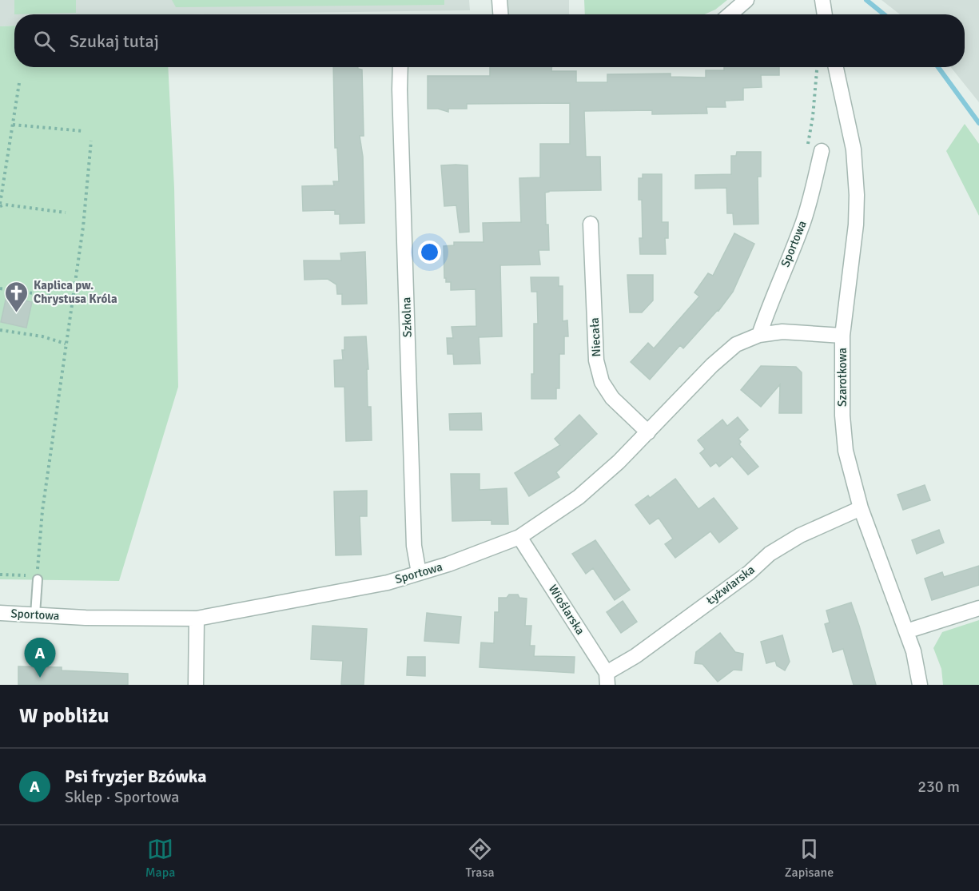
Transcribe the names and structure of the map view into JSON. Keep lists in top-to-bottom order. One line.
{"streets":{"street":["Sportowa","Szkolna","Niecała","Szarotkowa","Łyżwiarska","Wioślarska"]},"crossings":[["Sportowa","Szkolna"],["Sportowa","Niecała"],["Sportowa","Szarotkowa"],["Sportowa","Wioślarska"],["Szarotkowa","Łyżwiarska"],["Łyżwiarska","Wioślarska"]],"places":{"church":["Kaplica pw. Chrystusa Króla"]},"page":{"search":"Szukaj tutaj","pins":"A","heading":"W pobliżu","list":[{"mark":"A","name":"Psi fryzjer Bzówka","note":"Sklep · Sportowa","value":"230 m"}],"nav":["Mapa","Trasa","Zapisane"]}}
